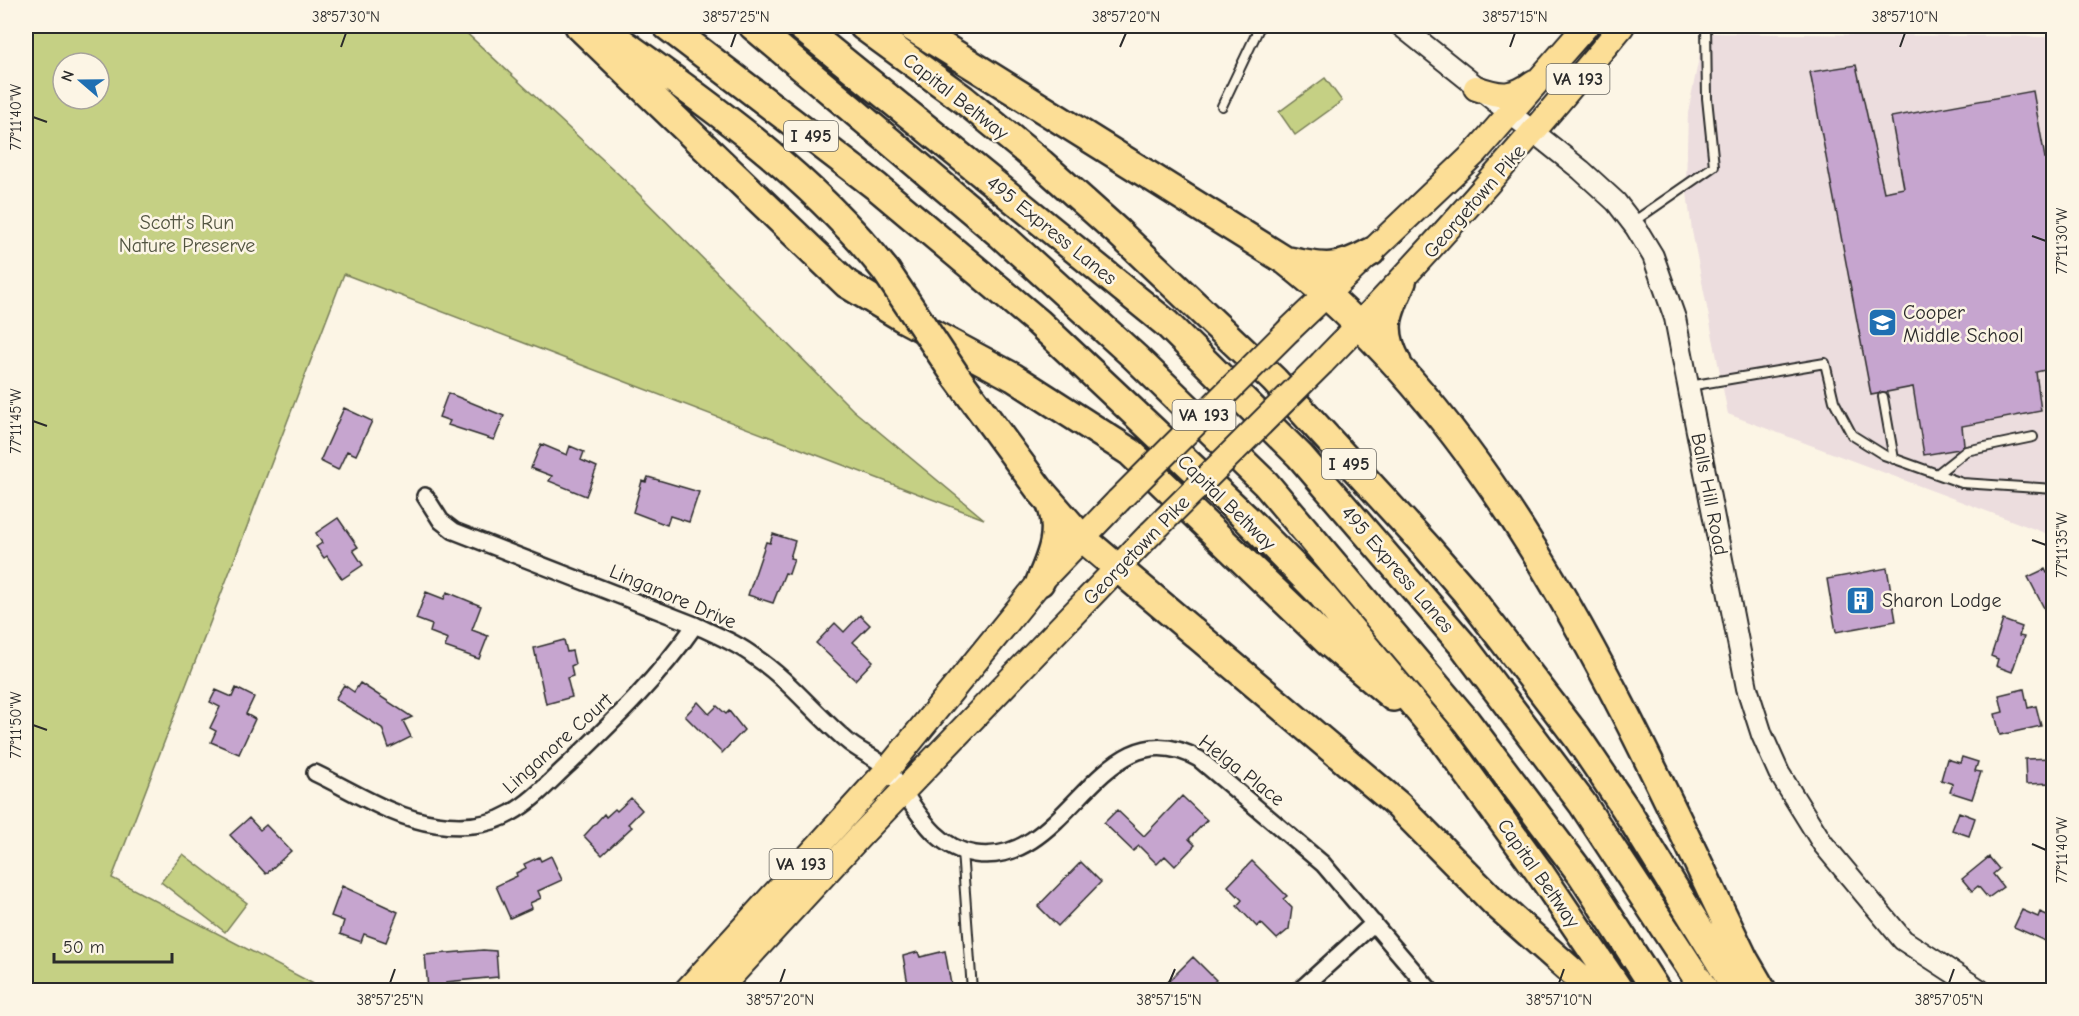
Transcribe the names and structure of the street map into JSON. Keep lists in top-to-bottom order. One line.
{"streets":{"highway":["Capital Beltway","I 495","495 Express Lanes"],"main road":["VA 193","Georgetown Pike"],"street":["Balls Hill Road","Linganore Drive","Linganore Court","Helga Place"]},"crossings":[["Georgetown Pike","Balls Hill Road"],["Georgetown Pike","Linganore Drive"],["Georgetown Pike","Helga Place"],["Linganore Drive","Linganore Court"],["Linganore Drive","Helga Place"]],"parks":["Scott's Run Nature Preserve"],"places":{"school or university":["Cooper Middle School"],"building":["Sharon Lodge"]},"scale_bar":"50 m","north":"left","coordinates":["38°57'30\"N","38°57'25\"N","38°57'20\"N","38°57'15\"N","38°57'10\"N","77°11'40\"W","77°11'30\"W","77°11'45\"W","77°11'35\"W","77°11'50\"W","38°57'05\"N"]}
